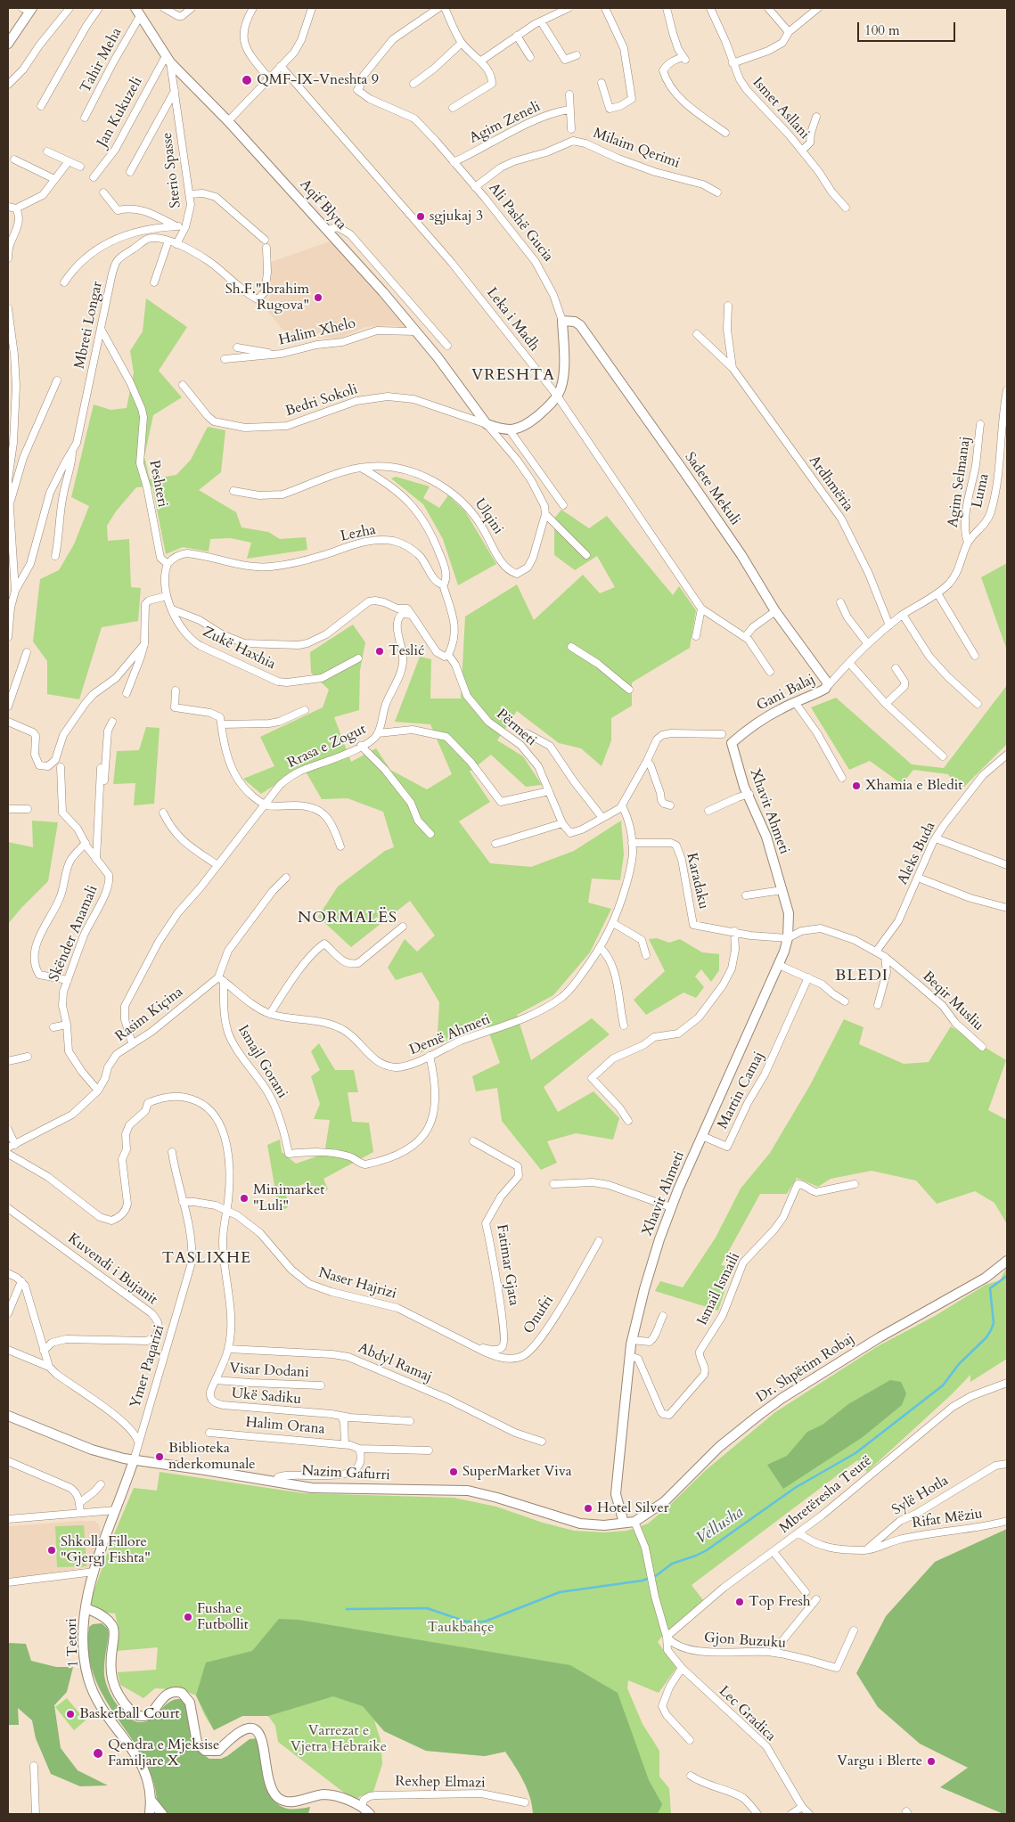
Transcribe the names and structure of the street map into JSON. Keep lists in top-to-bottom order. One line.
{"streets":{"street":["Tahir Meha","Ismet Asllani","Jan Kukuzeli","Agim Zeneli","Milaim Qerimi","Sterio Spasse","Aqif Blyta","Ali Pashë Gucia","Leka i Madh","Mbreti Longar","Halim Xhelo","Bedri Sokoli","Agim Selmanaj","Peshteri","Ardhmëria","Sadete Mekuli","Luma","Ulqini","Lezha","Zukë Haxhia","Gani Balaj","Përmeti","Rrasa e Zogut","Xhavit Ahmeti","Aleks Buda","Karadaku","Skënder Anamali","Beqir Musliu","Rasim Kiçina","Demë Ahmeti","Ismajl Gorani","Martin Camaj","Fatimar Gjata","Kuvendi i Bujanit","Naser Hajrizi","Ismail Ismaili","Onufri","Abdyl Ramaj","Ymer Paqarizi","Dr. Shpëtim Robaj","Visar Dodani","Ukë Sadiku","Halim Orana","Nazim Gafurri","Mbretëresha Teutë","Sylë Hotla","Rifat Mëziu","Gjon Buzuku","1 Tetori","Lec Gradica","Rexhep Elmazi"]},"crossings":[["Tahir Meha","Aqif Blyta"],["Jan Kukuzeli","Sterio Spasse"],["Jan Kukuzeli","Aqif Blyta"],["Agim Zeneli","Ali Pashë Gucia"],["Milaim Qerimi","Ali Pashë Gucia"],["Sterio Spasse","Aqif Blyta"],["Sterio Spasse","Mbreti Longar"],["Aqif Blyta","Halim Xhelo"],["Aqif Blyta","Bedri Sokoli"],["Ali Pashë Gucia","Leka i Madh"],["Ali Pashë Gucia","Sadete Mekuli"],["Mbreti Longar","Peshteri"],["Agim Selmanaj","Luma"],["Agim Selmanaj","Gani Balaj"],["Peshteri","Lezha"],["Ardhmëria","Gani Balaj"],["Sadete Mekuli","Gani Balaj"],["Luma","Gani Balaj"],["Gani Balaj","Xhavit Ahmeti"],["Rrasa e Zogut","Rasim Kiçina"],["Xhavit Ahmeti","Karadaku"],["Xhavit Ahmeti","Beqir Musliu"],["Xhavit Ahmeti","Martin Camaj"],["Xhavit Ahmeti","Ismail Ismaili"],["Xhavit Ahmeti","Nazim Gafurri"],["Aleks Buda","Beqir Musliu"],["Karadaku","Beqir Musliu"],["Karadaku","Demë Ahmeti"],["Skënder Anamali","Rasim Kiçina"],["Rasim Kiçina","Demë Ahmeti"],["Rasim Kiçina","Ismajl Gorani"],["Demë Ahmeti","Ismajl Gorani"],["Fatimar Gjata","Naser Hajrizi"],["Fatimar Gjata","Onufri"],["Naser Hajrizi","Onufri"],["Naser Hajrizi","Ukë Sadiku"],["Abdyl Ramaj","Ukë Sadiku"],["Ymer Paqarizi","Nazim Gafurri"],["Ymer Paqarizi","1 Tetori"],["Dr. Shpëtim Robaj","Nazim Gafurri"],["Dr. Shpëtim Robaj","Lec Gradica"],["Visar Dodani","Ukë Sadiku"],["Nazim Gafurri","1 Tetori"],["Nazim Gafurri","Lec Gradica"],["Mbretëresha Teutë","Gjon Buzuku"],["Mbretëresha Teutë","Lec Gradica"],["Sylë Hotla","Rifat Mëziu"],["Gjon Buzuku","Lec Gradica"]],"districts":["VRESHTA","NORMALËS","BLEDI","TASLIXHE"],"water":["Vellusha"],"parks":["Taukbahçe","Varrezat e Vjetra Hebraike"],"places":["QMF-IX-Vneshta 9","sgjukaj 3","Sh.F.\"Ibrahim Rugova\"","Teslić","Xhamia e Bledit","Minimarket \"Luli\"","Biblioteka nderkomunale","SuperMarket Viva","Hotel Silver","Shkolla Fillore \"Gjergj Fishta\"","Top Fresh","Fusha e Futbollit","Basketball Court","Qendra e Mjeksise Familjare X","Vargu i Blerte"],"scale_bar":"100 m"}
